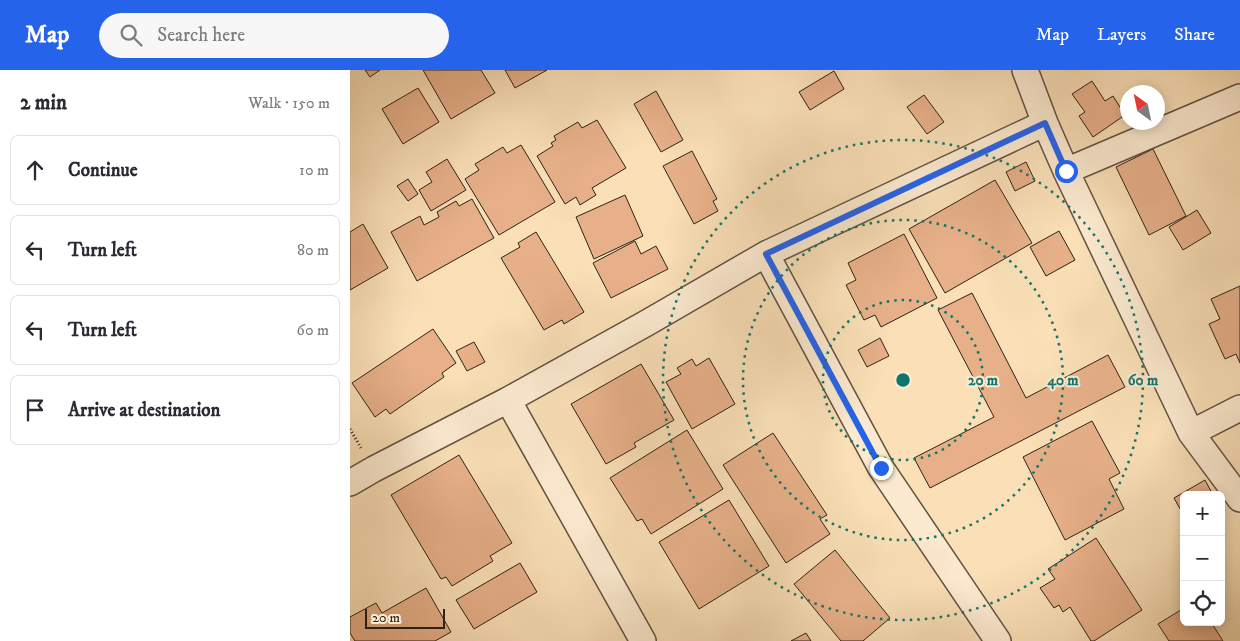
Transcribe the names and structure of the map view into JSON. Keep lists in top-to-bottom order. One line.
{"scale_bar":"20 m","north":"top left","page":{"header":"Map","search":"Search here","nav":["Map","Layers","Share"],"heading":["2 min","Walk · 150 m"],"list":[["Continue","10 m"],["Turn left","80 m"],["Turn left","60 m"],"Arrive at destination"],"map_buttons":["+","−"],"scale":"20 m"},"rings":["20 m","40 m","60 m"]}
